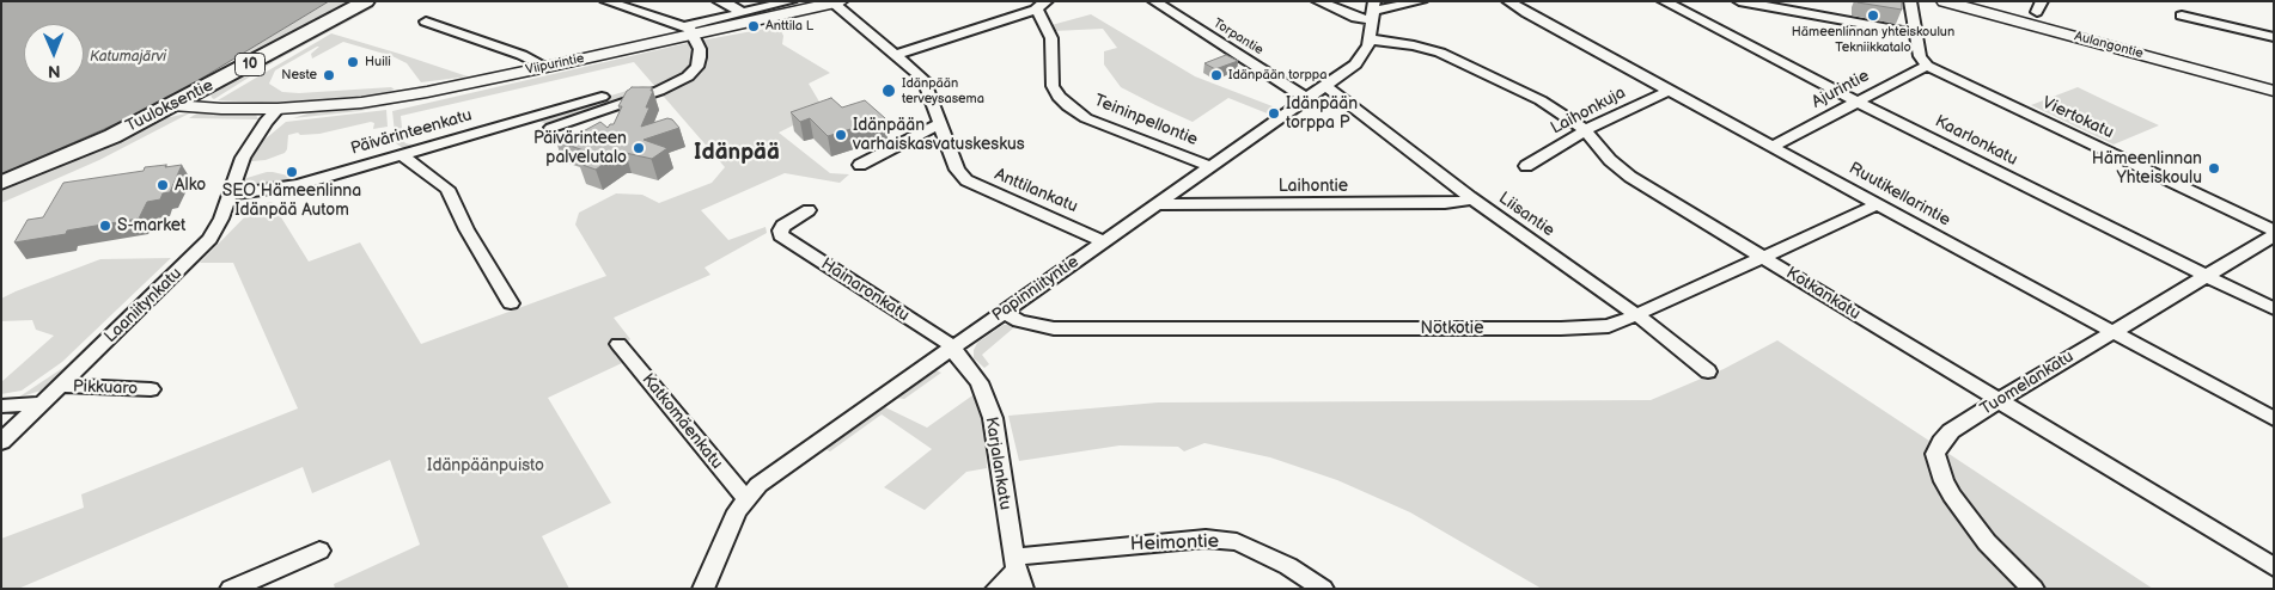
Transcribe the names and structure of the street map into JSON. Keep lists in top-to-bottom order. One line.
{"streets":{"highway":["10","Tuuloksentie"],"main road":["Aulangontie","Viipurintie"],"street":["Torpantie","Ajurintie","Laihonkuja","Viertokatu","Teininpellontie","Päivärinteenkatu","Kaarlonkatu","Laihontie","Anttilankatu","Ruutikellarintie","Liisantie","Papinniityntie","Hainaronkatu","Kotkankatu","Laaniitynkatu","Notkotie","Tuomelankatu","Pikkuaro","Katkomäenkatu","Karjalankatu","Heimontie"]},"crossings":[["Torpantie","Papinniityntie"],["Viipurintie","Tuuloksentie"],["Viipurintie","Anttilankatu"],["Viipurintie","Laaniitynkatu"],["Ajurintie","Viertokatu"],["Ajurintie","Kaarlonkatu"],["Ajurintie","Ruutikellarintie"],["Laihonkuja","Ruutikellarintie"],["Laihonkuja","Kotkankatu"],["Viertokatu","Tuomelankatu"],["Teininpellontie","Papinniityntie"],["Päivärinteenkatu","Laaniitynkatu"],["Kaarlonkatu","Tuomelankatu"],["Laihontie","Liisantie"],["Laihontie","Papinniityntie"],["Anttilankatu","Papinniityntie"],["Ruutikellarintie","Notkotie"],["Ruutikellarintie","Tuomelankatu"],["Liisantie","Papinniityntie"],["Liisantie","Notkotie"],["Papinniityntie","Hainaronkatu"],["Papinniityntie","Kotkankatu"],["Papinniityntie","Notkotie"],["Papinniityntie","Katkomäenkatu"],["Papinniityntie","Karjalankatu"],["Hainaronkatu","Karjalankatu"],["Kotkankatu","Notkotie"],["Kotkankatu","Tuomelankatu"],["Laaniitynkatu","Pikkuaro"],["Karjalankatu","Heimontie"]],"districts":["Idänpää"],"water":["Katumajärvi"],"parks":["Idänpäänpuisto"],"places":["Hämeenlinnan yhteiskoulun Tekniikkatalo","Anttila L","Huili","Neste","Idänpään torppa","Idänpään terveysasema","Idänpään torppa P","Idänpään varhaiskasvatuskeskus","Päivärinteen palvelutalo","Hämeenlinnan Yhteiskoulu","SEO Hämeenlinna Idänpää Autom","Alko","S-market"],"north":"bottom"}
